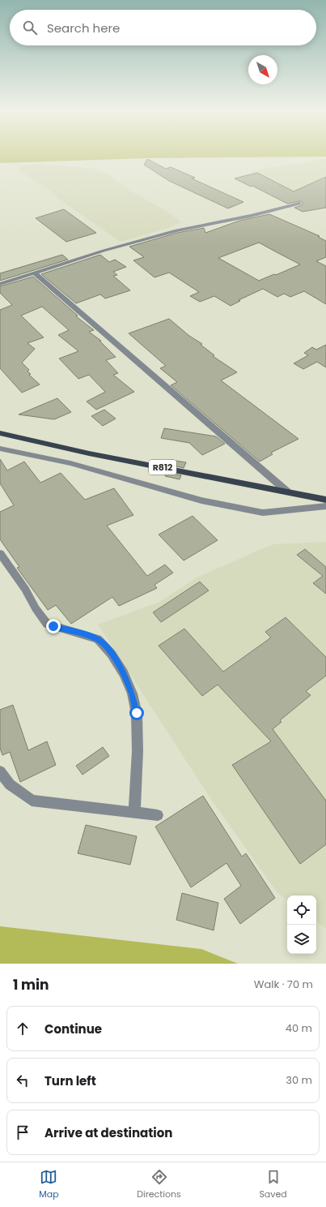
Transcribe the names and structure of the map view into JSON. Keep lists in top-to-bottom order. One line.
{"streets":{"main road":["R812"]},"north":"bottom right","page":{"search":"Search here","heading":["1 min","Walk · 70 m"],"list":[["Continue","40 m"],["Turn left","30 m"],"Arrive at destination"],"nav":["Map","Directions","Saved"]}}
